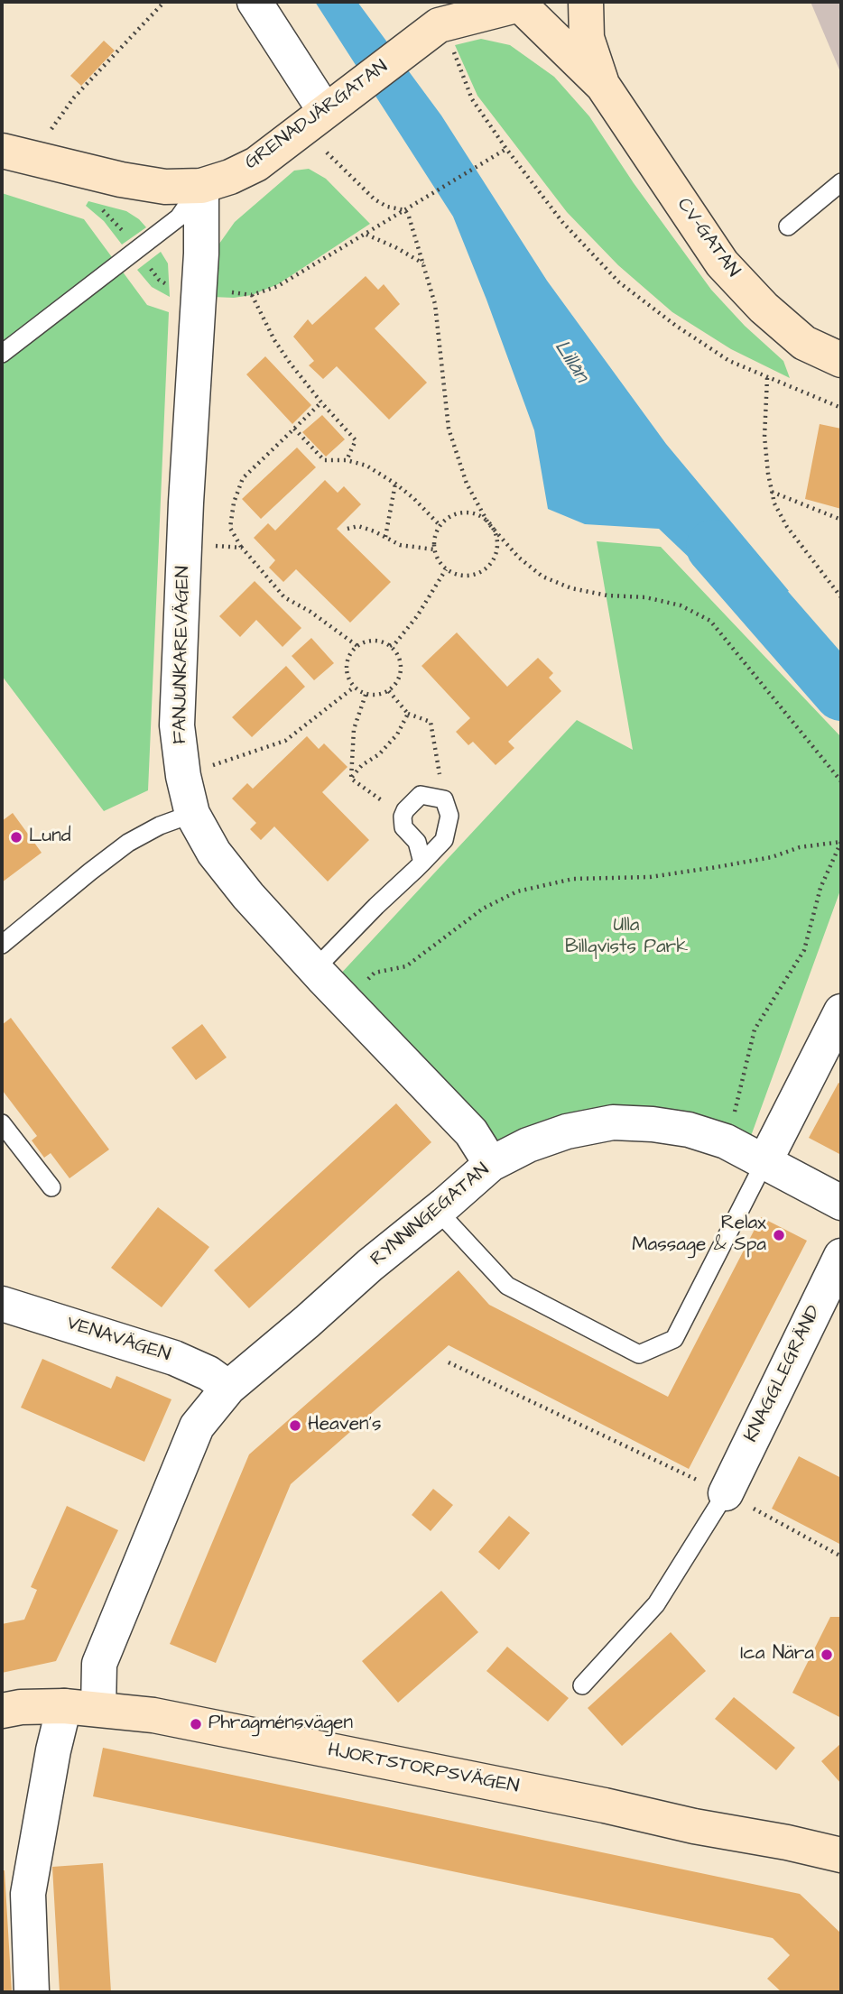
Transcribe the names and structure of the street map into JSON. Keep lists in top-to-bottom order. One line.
{"streets":{"street":["GRENADJÄRGATAN","CV-GATAN","FANJUNKAREVÄGEN","RYNNINGEGATAN","VENAVÄGEN","KNAGGLEGRÄND","HJORTSTORPSVÄGEN"]},"crossings":[["GRENADJÄRGATAN","CV-GATAN"],["GRENADJÄRGATAN","FANJUNKAREVÄGEN"],["FANJUNKAREVÄGEN","RYNNINGEGATAN"],["RYNNINGEGATAN","VENAVÄGEN"]],"water":["Lillån"],"parks":["Ulla Billqvists Park"],"places":["Lund","Relax Massage & Spa","Heaven’s","Ica Nära","Phragménsvägen"]}
